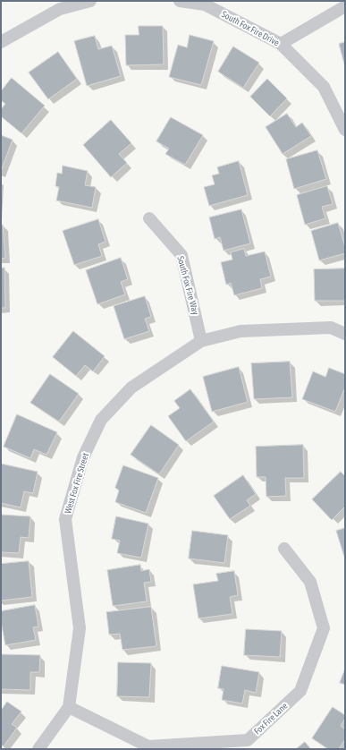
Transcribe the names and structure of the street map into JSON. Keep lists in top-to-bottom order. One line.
{"streets":{"street":["South Fox Fire Drive","South Fox Fire Way","West Fox Fire Street","Fox Fire Lane"]},"crossings":[["South Fox Fire Way","West Fox Fire Street"],["West Fox Fire Street","Fox Fire Lane"]]}
